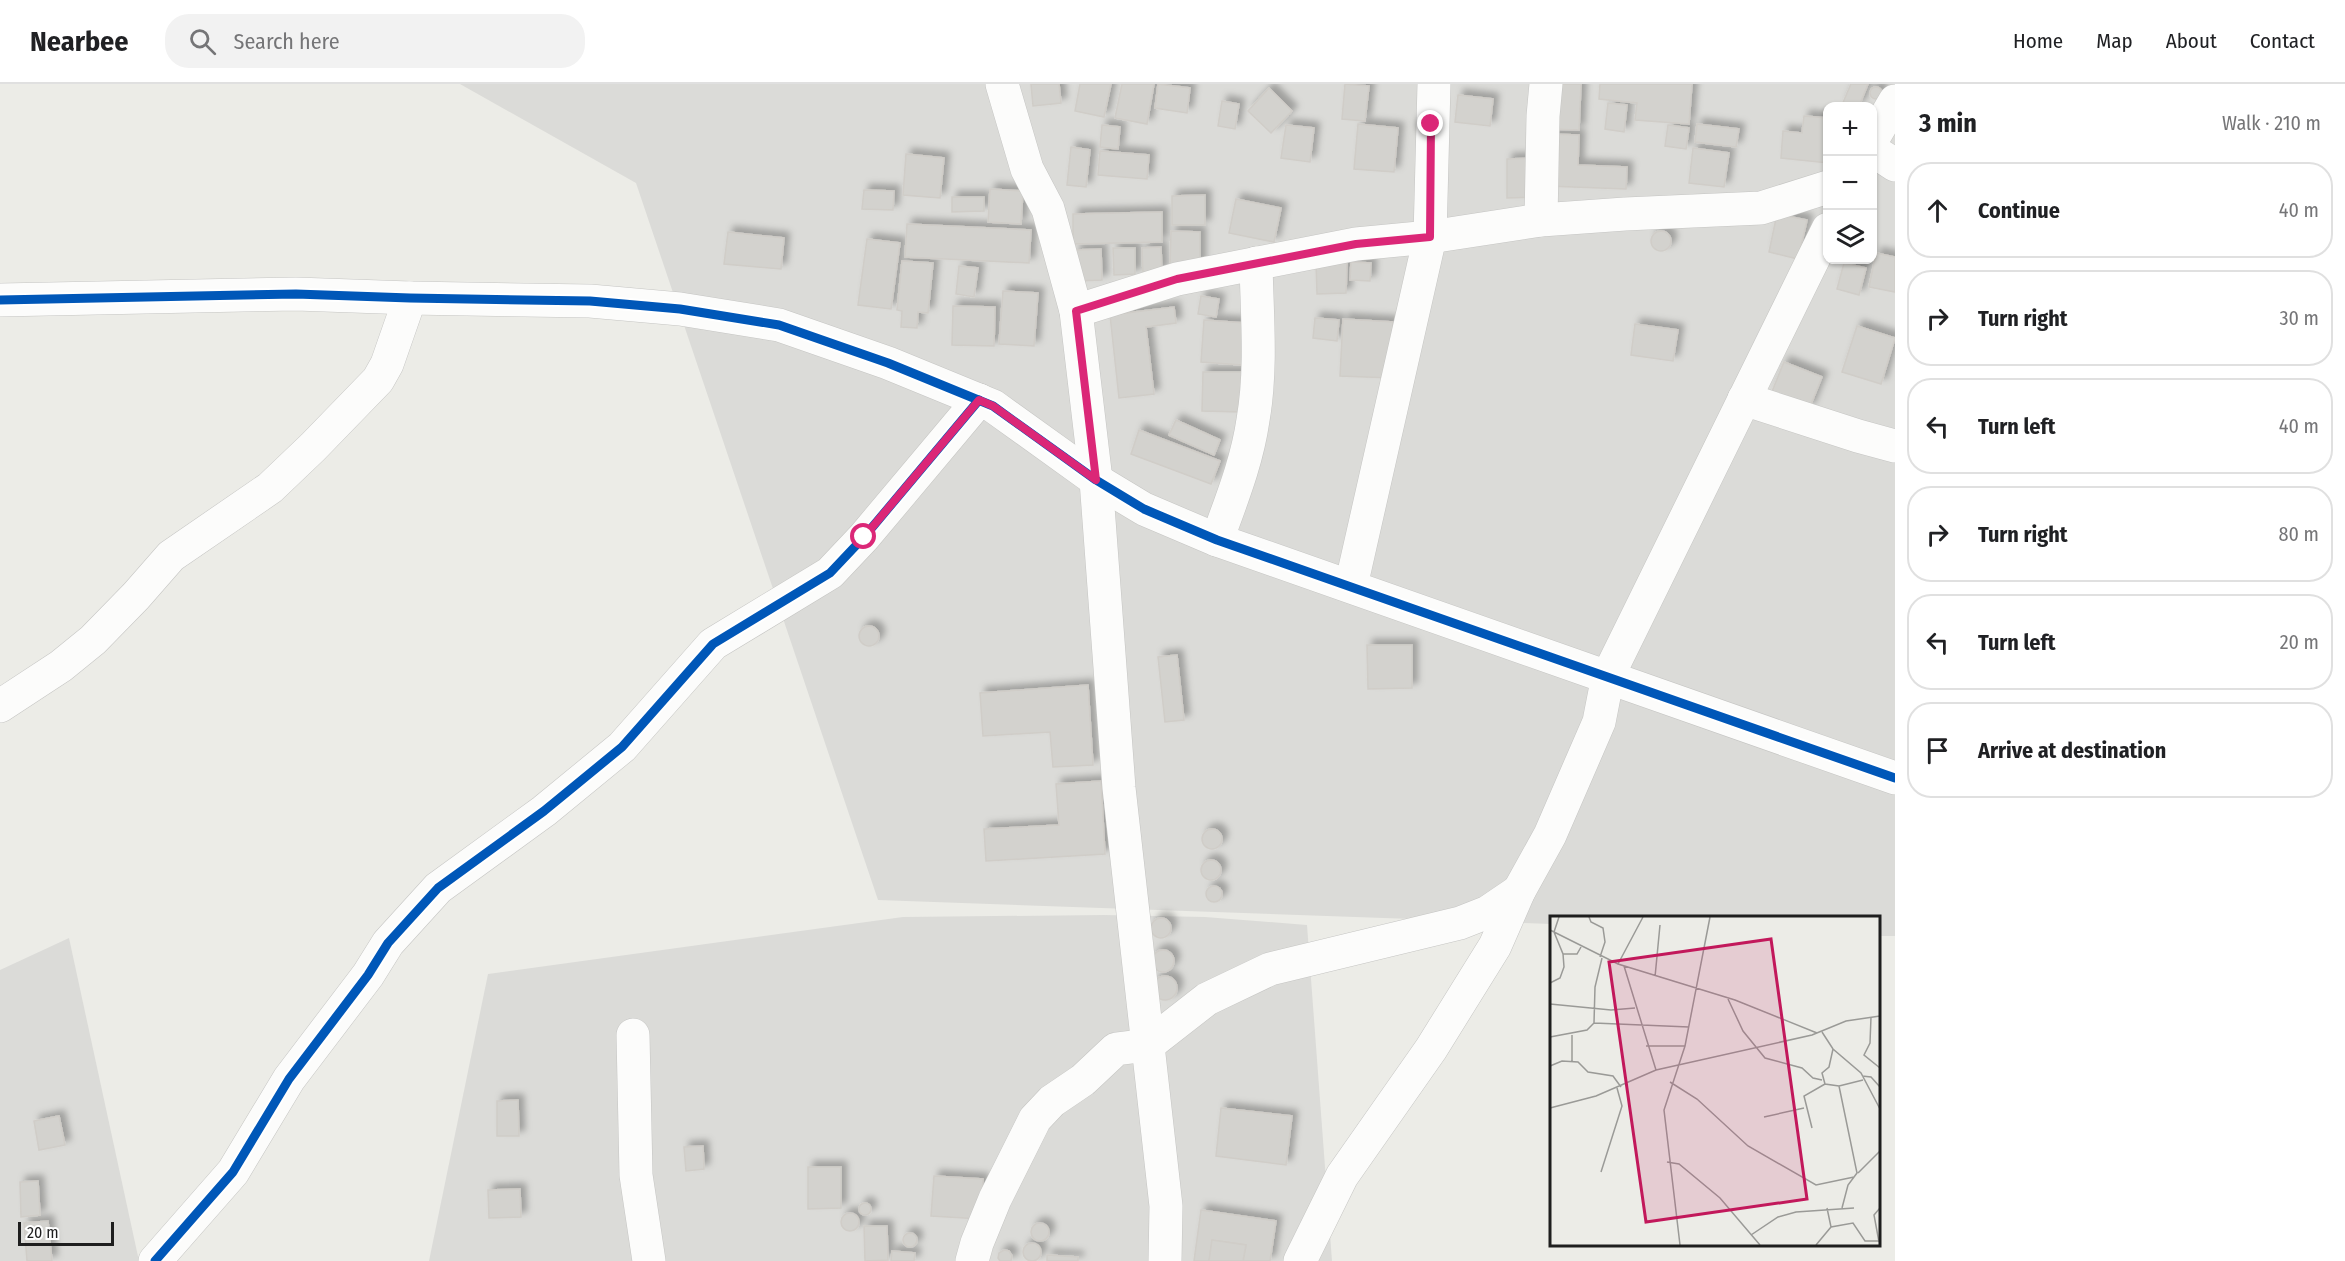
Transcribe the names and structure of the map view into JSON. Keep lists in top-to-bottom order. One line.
{"scale_bar":"20 m","page":{"header":"Nearbee","search":"Search here","nav":["Home","Map","About","Contact"],"heading":["3 min","Walk · 210 m"],"map_buttons":["+","−"],"list":[["Continue","40 m"],["Turn right","30 m"],["Turn left","40 m"],["Turn right","80 m"],["Turn left","20 m"],"Arrive at destination"],"scale":"20 m"}}
